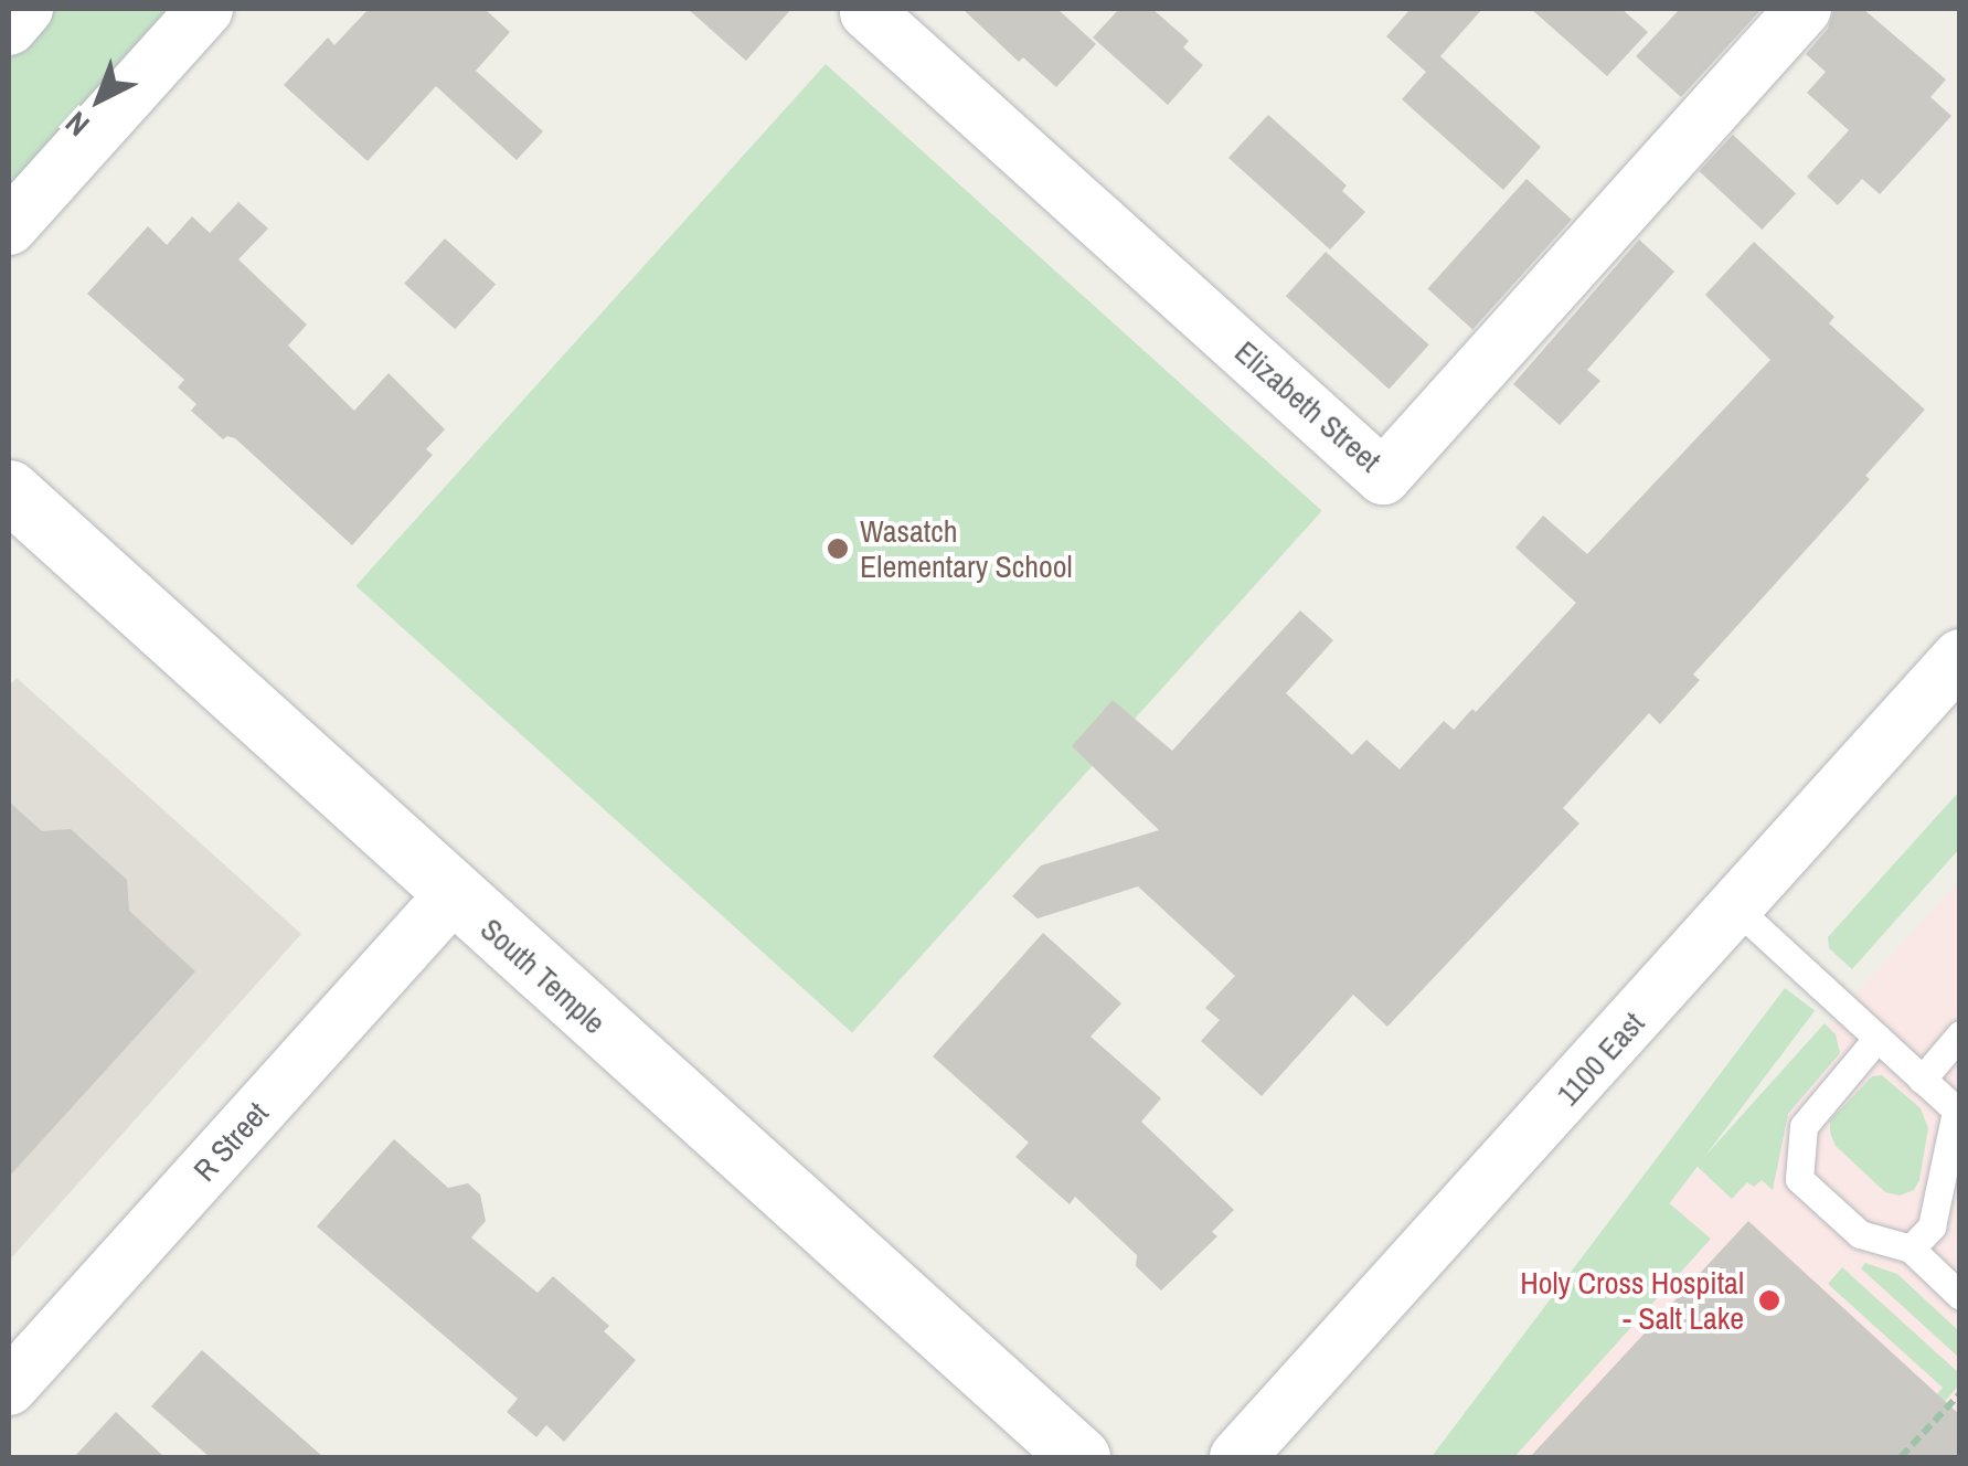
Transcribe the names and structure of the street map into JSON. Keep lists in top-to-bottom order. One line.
{"streets":{"main road":["South Temple"],"street":["Elizabeth Street","1100 East","R Street"]},"crossings":[["South Temple","R Street"]],"places":["Wasatch Elementary School","Holy Cross Hospital - Salt Lake"],"north":"bottom left"}
